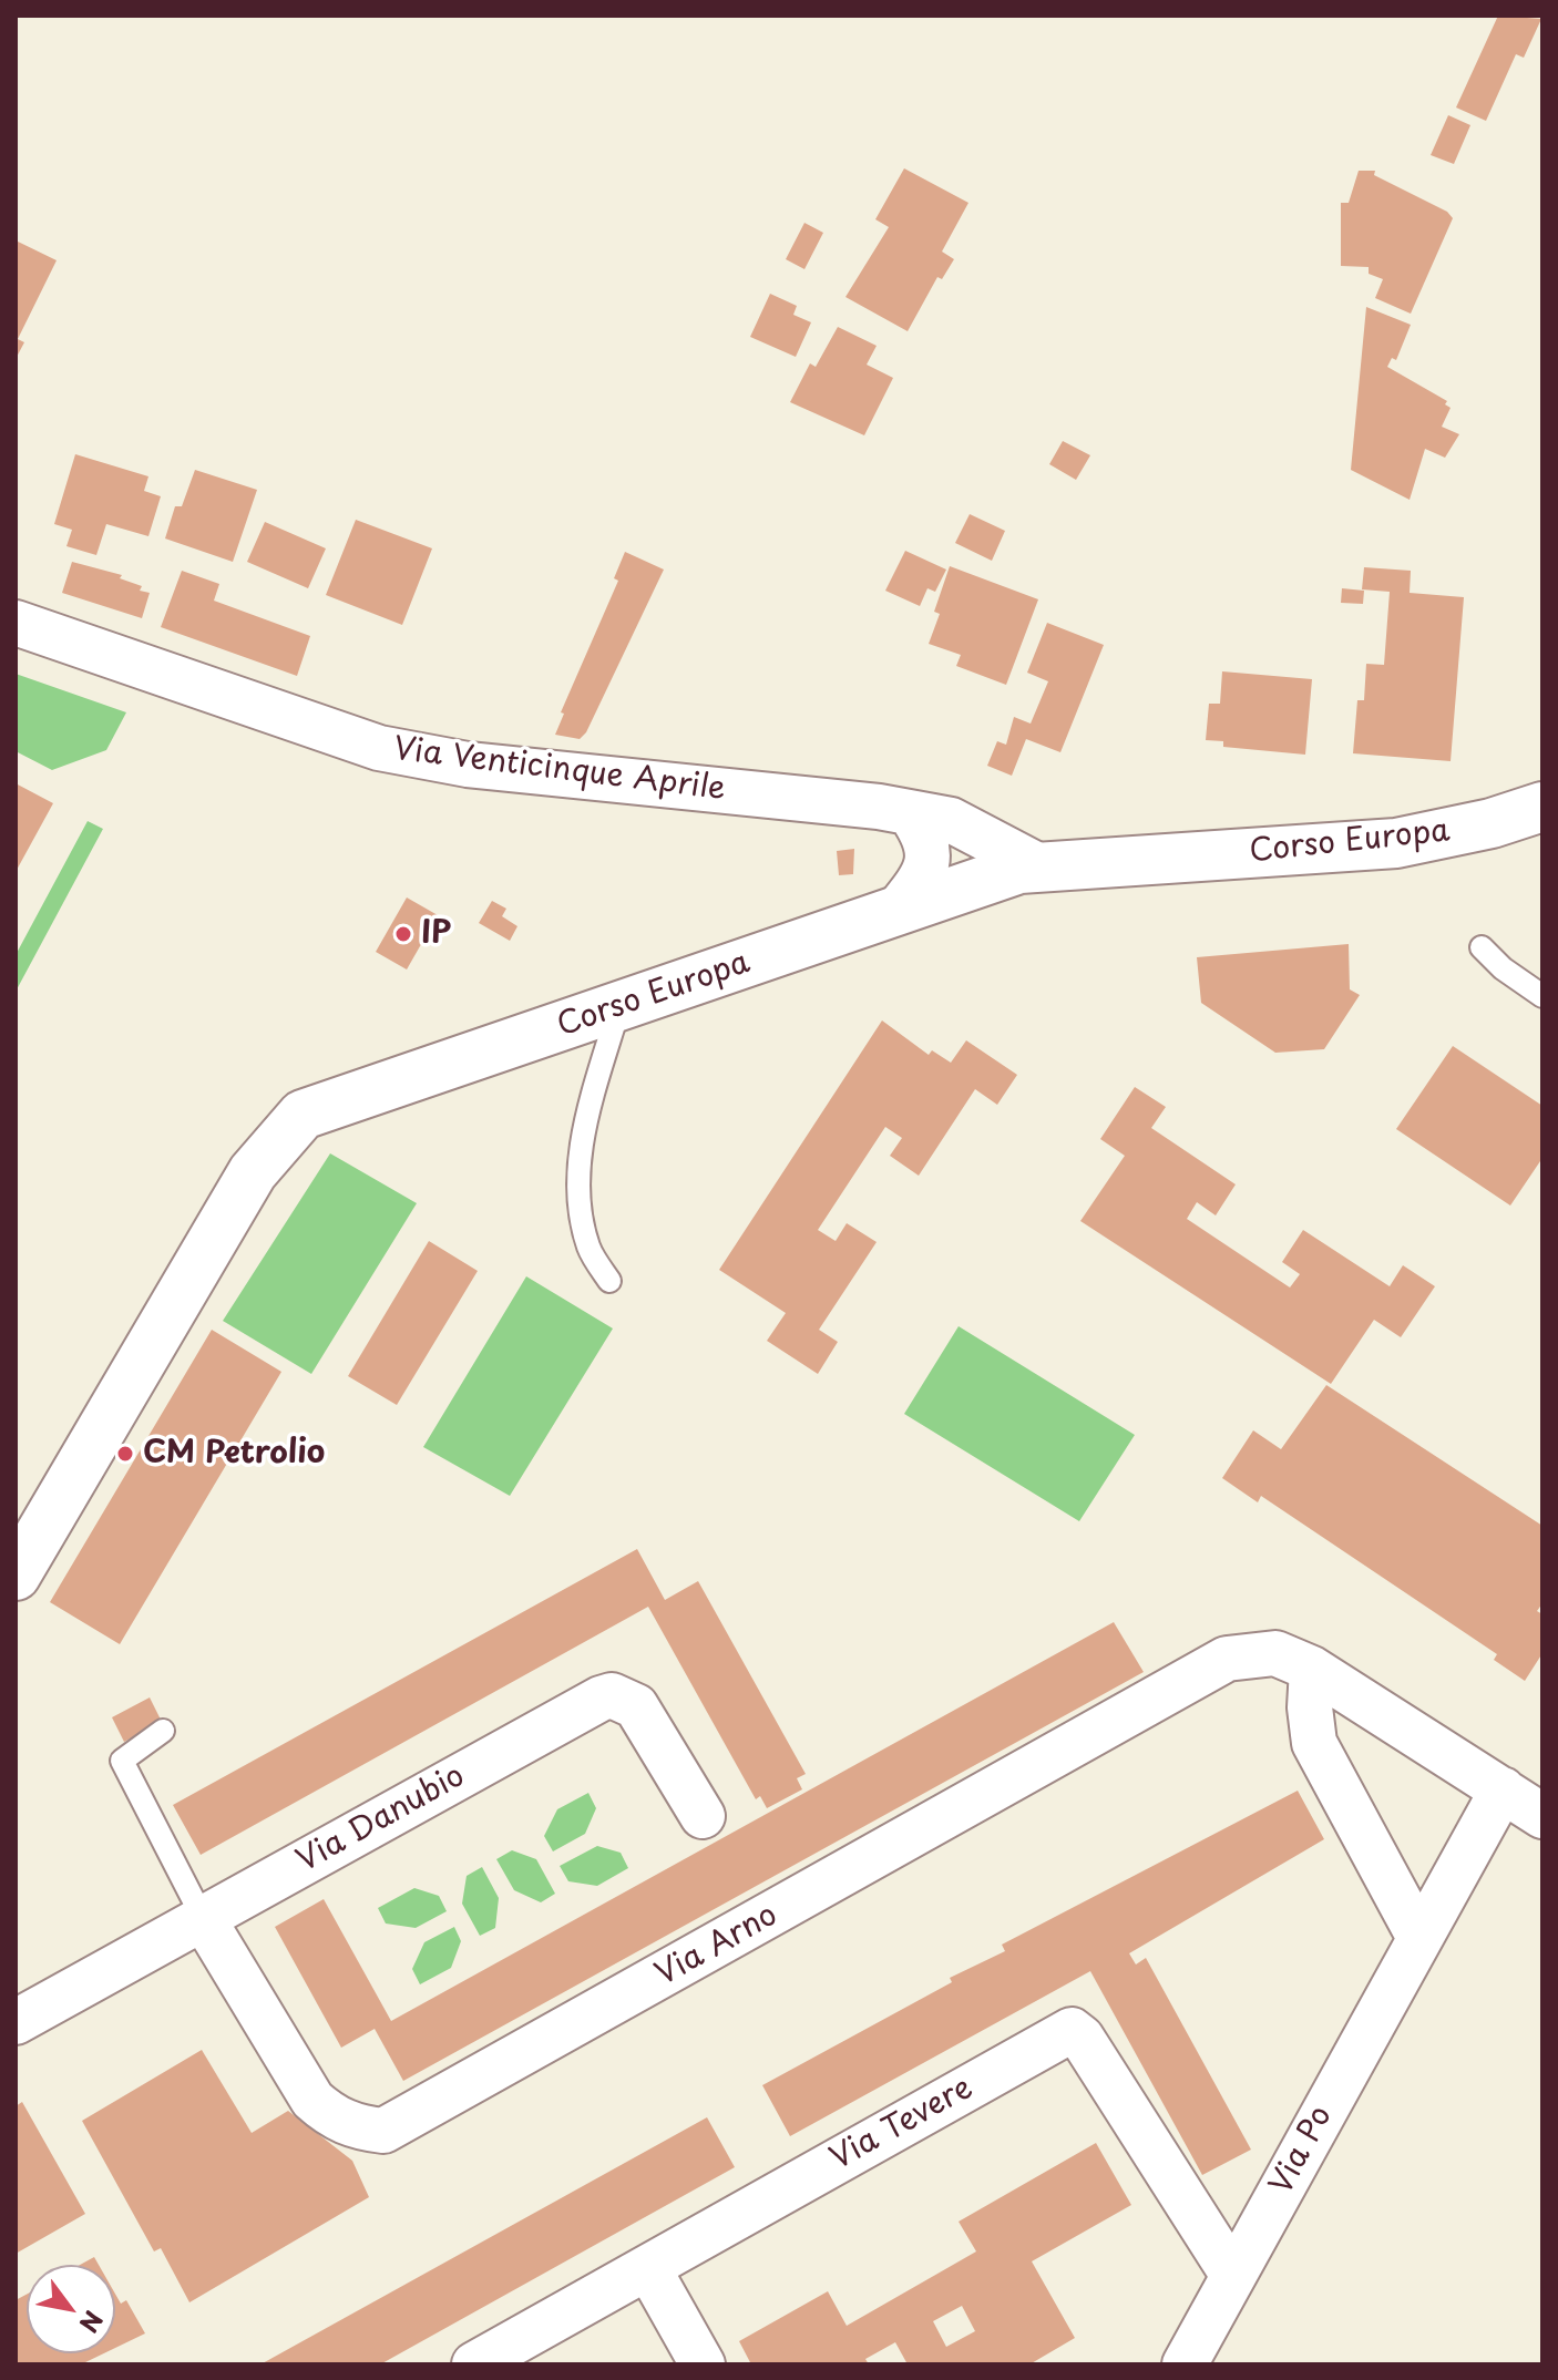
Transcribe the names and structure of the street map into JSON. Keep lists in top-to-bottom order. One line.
{"streets":{"main road":["Corso Europa"],"street":["Via Venticinque Aprile","Via Danubio","Via Arno","Via Tevere","Via Po"]},"crossings":[["Via Venticinque Aprile","Corso Europa"],["Via Danubio","Via Arno"],["Via Arno","Via Po"],["Via Tevere","Via Po"]],"places":["IP","CM Petrolio"],"north":"bottom right"}
